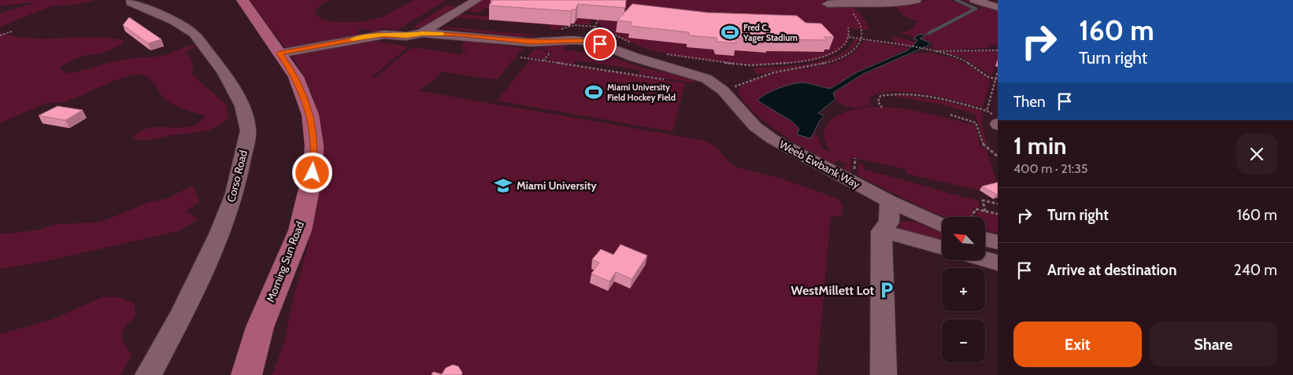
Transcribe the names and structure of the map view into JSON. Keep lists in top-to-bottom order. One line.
{"streets":{"main road":["Morning Sun Road"],"street":["Weeb Ewbank Way","Corso Road"]},"places":{"sports":["Fred C. Yager Stadium","Miami University Field Hockey Field"],"school or university":["Miami University"],"parking":["WestMillett Lot"]},"north":"top left","page":{"turn":["160 m","Turn right"],"then":"Then","heading":["1 min","400 m · 21:35"],"list":[{"name":"Turn right","value":"160 m"},{"name":"Arrive at destination","value":"240 m"}],"map_buttons":["+","−"],"buttons":["Exit","Share"]}}
